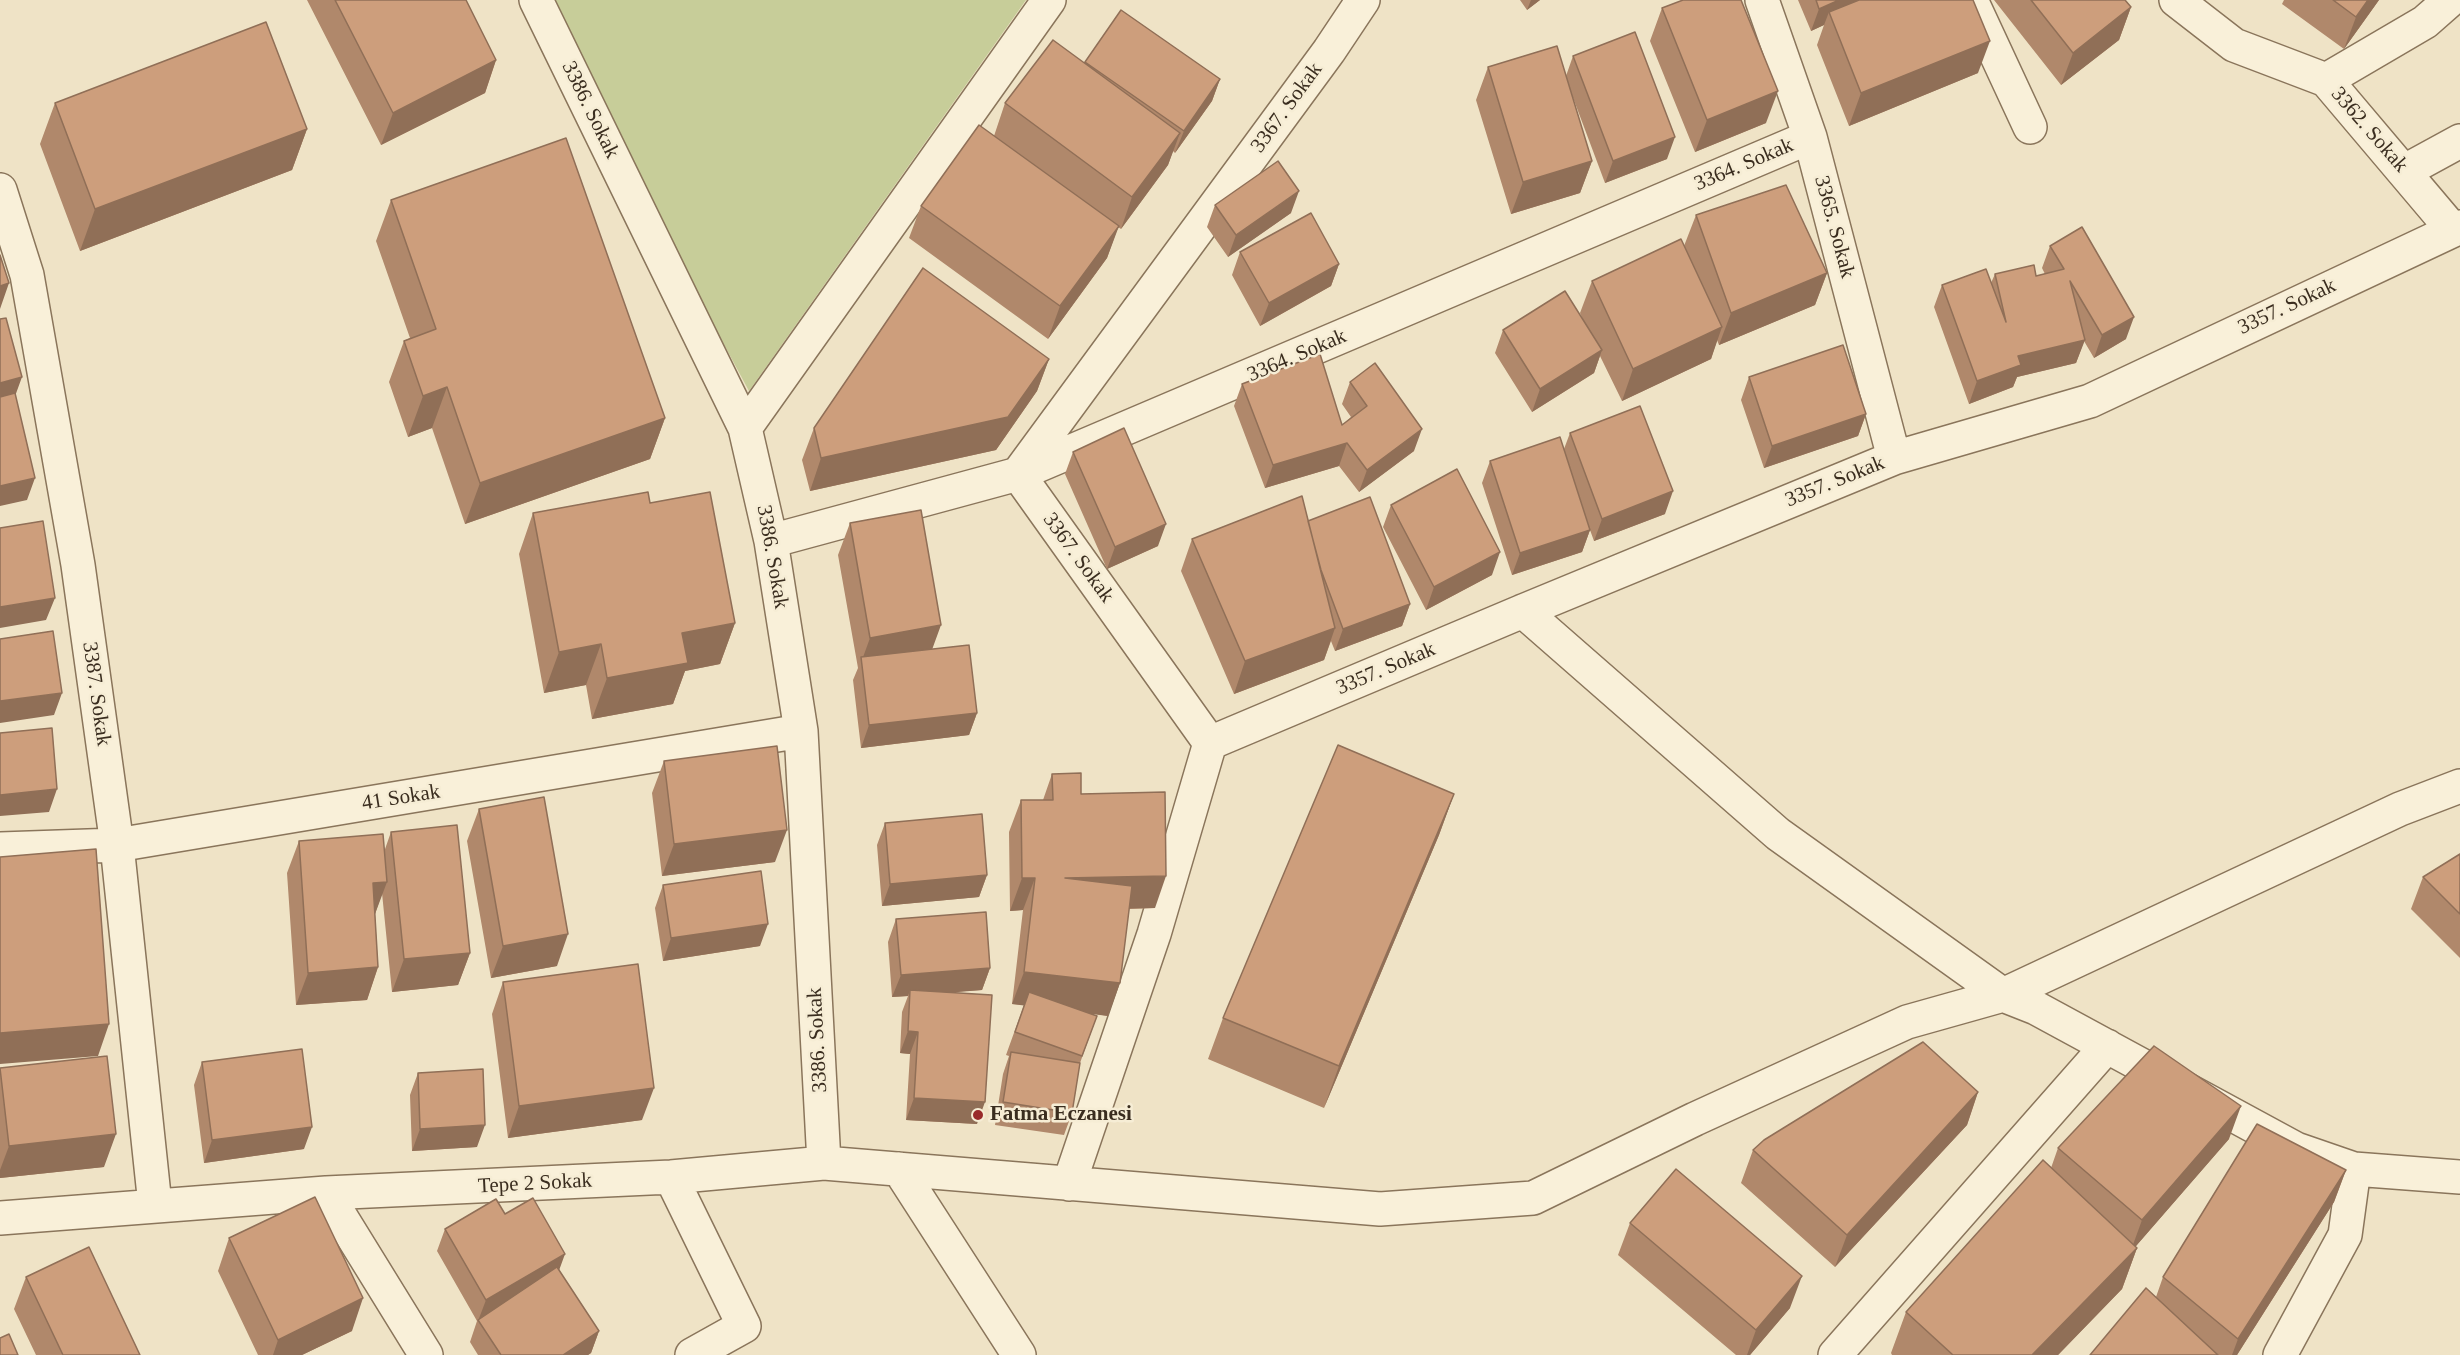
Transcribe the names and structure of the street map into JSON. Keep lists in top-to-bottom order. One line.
{"streets":{"street":["3367. Sokak","3386. Sokak","3362. Sokak","3364. Sokak","3365. Sokak","3357. Sokak","3387. Sokak","41 Sokak","Tepe 2 Sokak"]},"crossings":[["3367. Sokak","3364. Sokak"],["3367. Sokak","3357. Sokak"],["3386. Sokak","3364. Sokak"],["3386. Sokak","41 Sokak"],["3386. Sokak","Tepe 2 Sokak"],["3362. Sokak","3357. Sokak"],["3364. Sokak","3365. Sokak"],["3365. Sokak","3357. Sokak"],["3387. Sokak","41 Sokak"],["3387. Sokak","Tepe 2 Sokak"]],"places":["Fatma Eczanesi"]}
